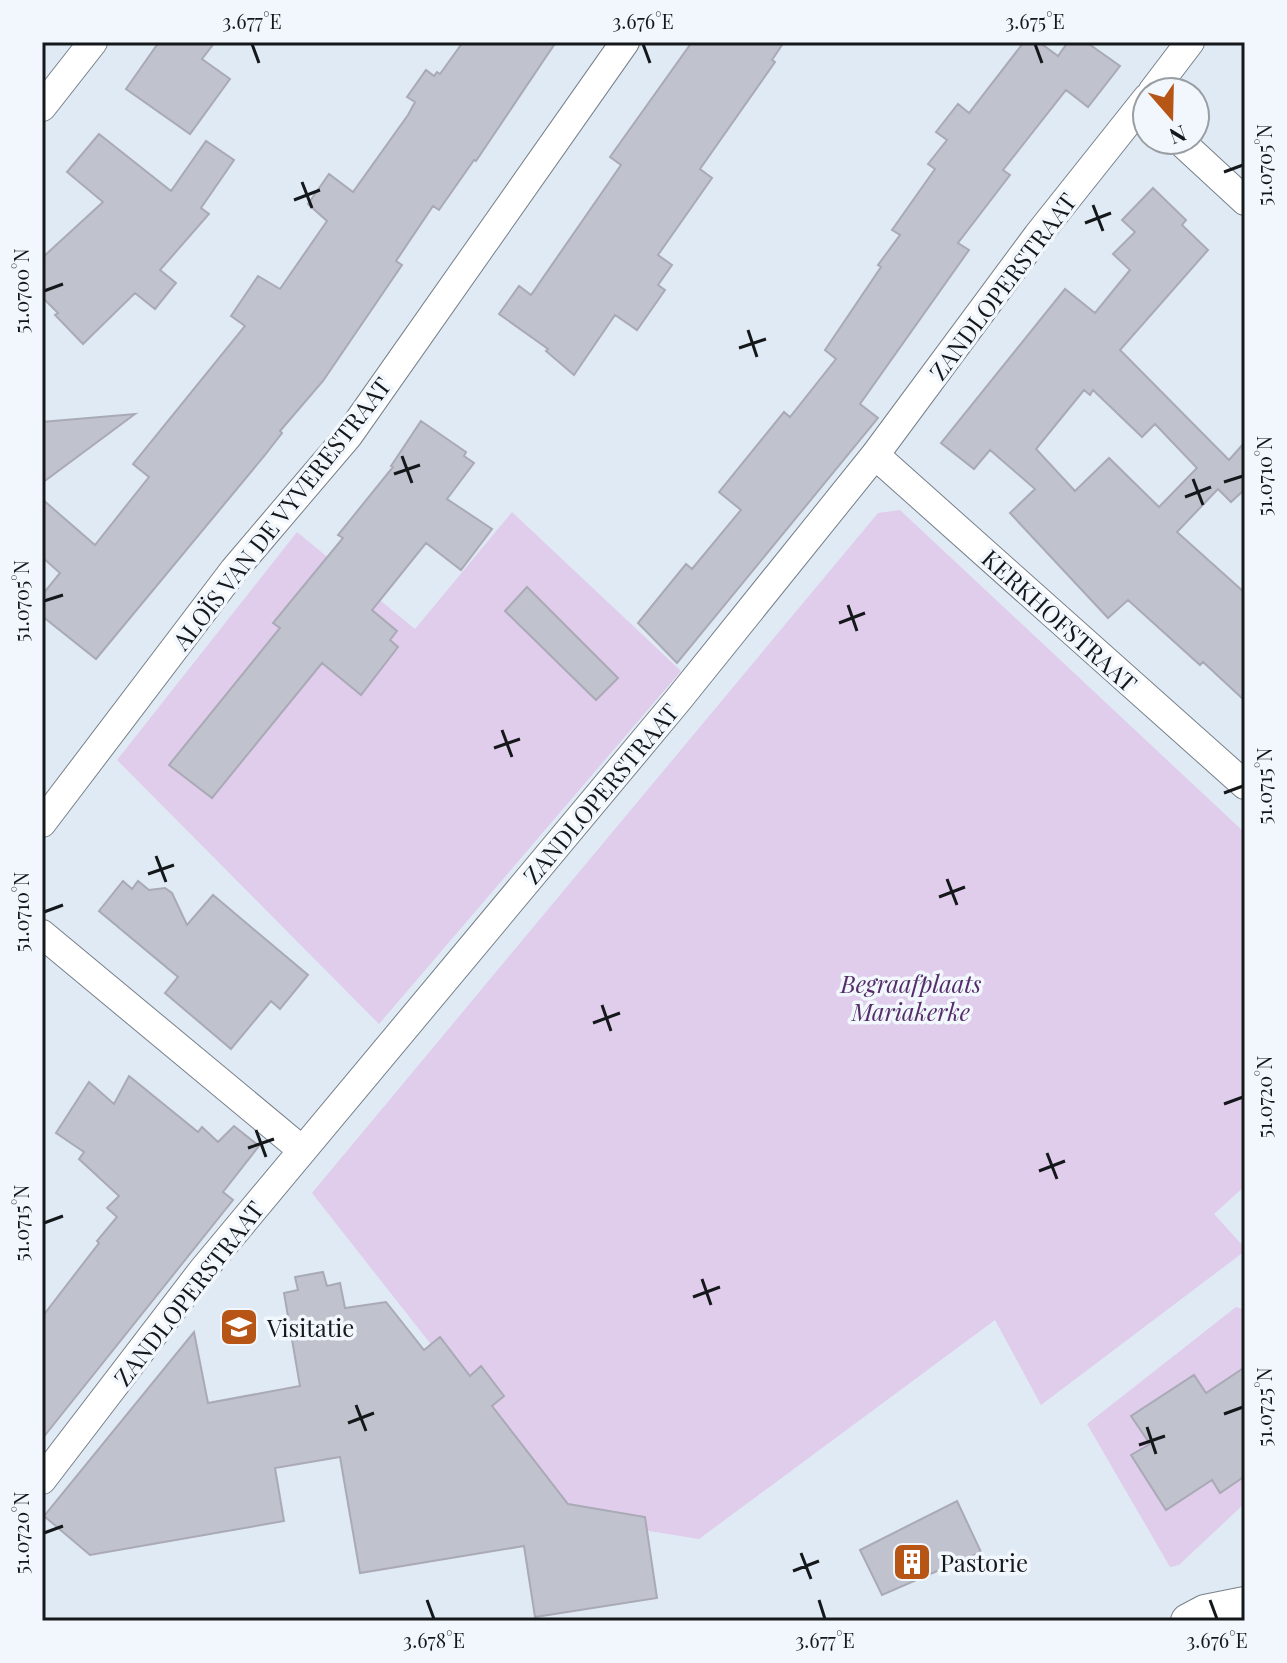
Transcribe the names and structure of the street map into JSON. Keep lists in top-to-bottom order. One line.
{"streets":{"street":["ZANDLOPERSTRAAT","ALOÏS VAN DE VYVERESTRAAT","KERKHOFSTRAAT"]},"crossings":[["ZANDLOPERSTRAAT","KERKHOFSTRAAT"]],"parks":["Begraafplaats Mariakerke"],"places":{"school or university":["Visitatie"],"building":["Pastorie"]},"north":"bottom","coordinates":["3.677°E","3.676°E","3.675°E","51.0705°N","51.0700°N","51.0710°N","51.0715°N","51.0720°N","51.0725°N","3.678°E"]}
